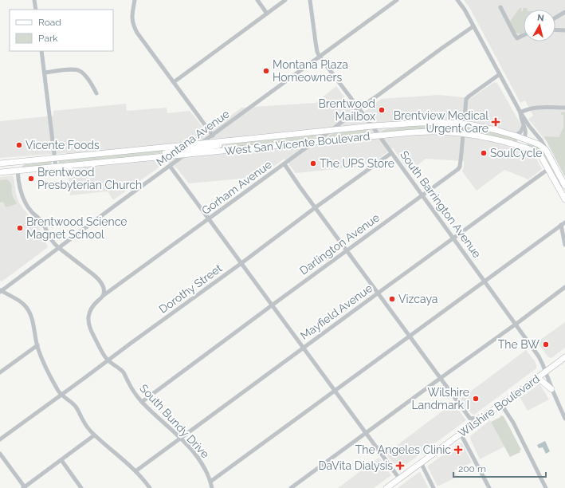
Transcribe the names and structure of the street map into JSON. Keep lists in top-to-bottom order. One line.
{"streets":{"main road":["West San Vicente Boulevard","Wilshire Boulevard"],"street":["Montana Avenue","Gorham Avenue","South Barrington Avenue","Darlington Avenue","Dorothy Street","Mayfield Avenue","South Bundy Drive"]},"crossings":[["Montana Avenue","West San Vicente Boulevard"],["Montana Avenue","South Barrington Avenue"],["West San Vicente Boulevard","Gorham Avenue"],["West San Vicente Boulevard","South Barrington Avenue"],["West San Vicente Boulevard","Darlington Avenue"],["West San Vicente Boulevard","Mayfield Avenue"],["Gorham Avenue","South Barrington Avenue"],["Gorham Avenue","South Bundy Drive"],["South Barrington Avenue","Darlington Avenue"],["South Barrington Avenue","Dorothy Street"],["South Barrington Avenue","Mayfield Avenue"],["South Barrington Avenue","Wilshire Boulevard"],["Darlington Avenue","South Bundy Drive"],["Dorothy Street","South Bundy Drive"],["Mayfield Avenue","South Bundy Drive"]],"places":{"other":["Montana Plaza Homeowners","Brentwood Mailbox","Vicente Foods","SoulCycle","The UPS Store","Brentwood Presbyterian Church","Brentwood Science Magnet School","Vizcaya","The BW","Wilshire Landmark I"],"health":["Brentview Medical Urgent Care","The Angeles Clinic","DaVita Dialysis"]},"legend":["Road","Park"],"scale_bar":"200 m","north":"top"}
